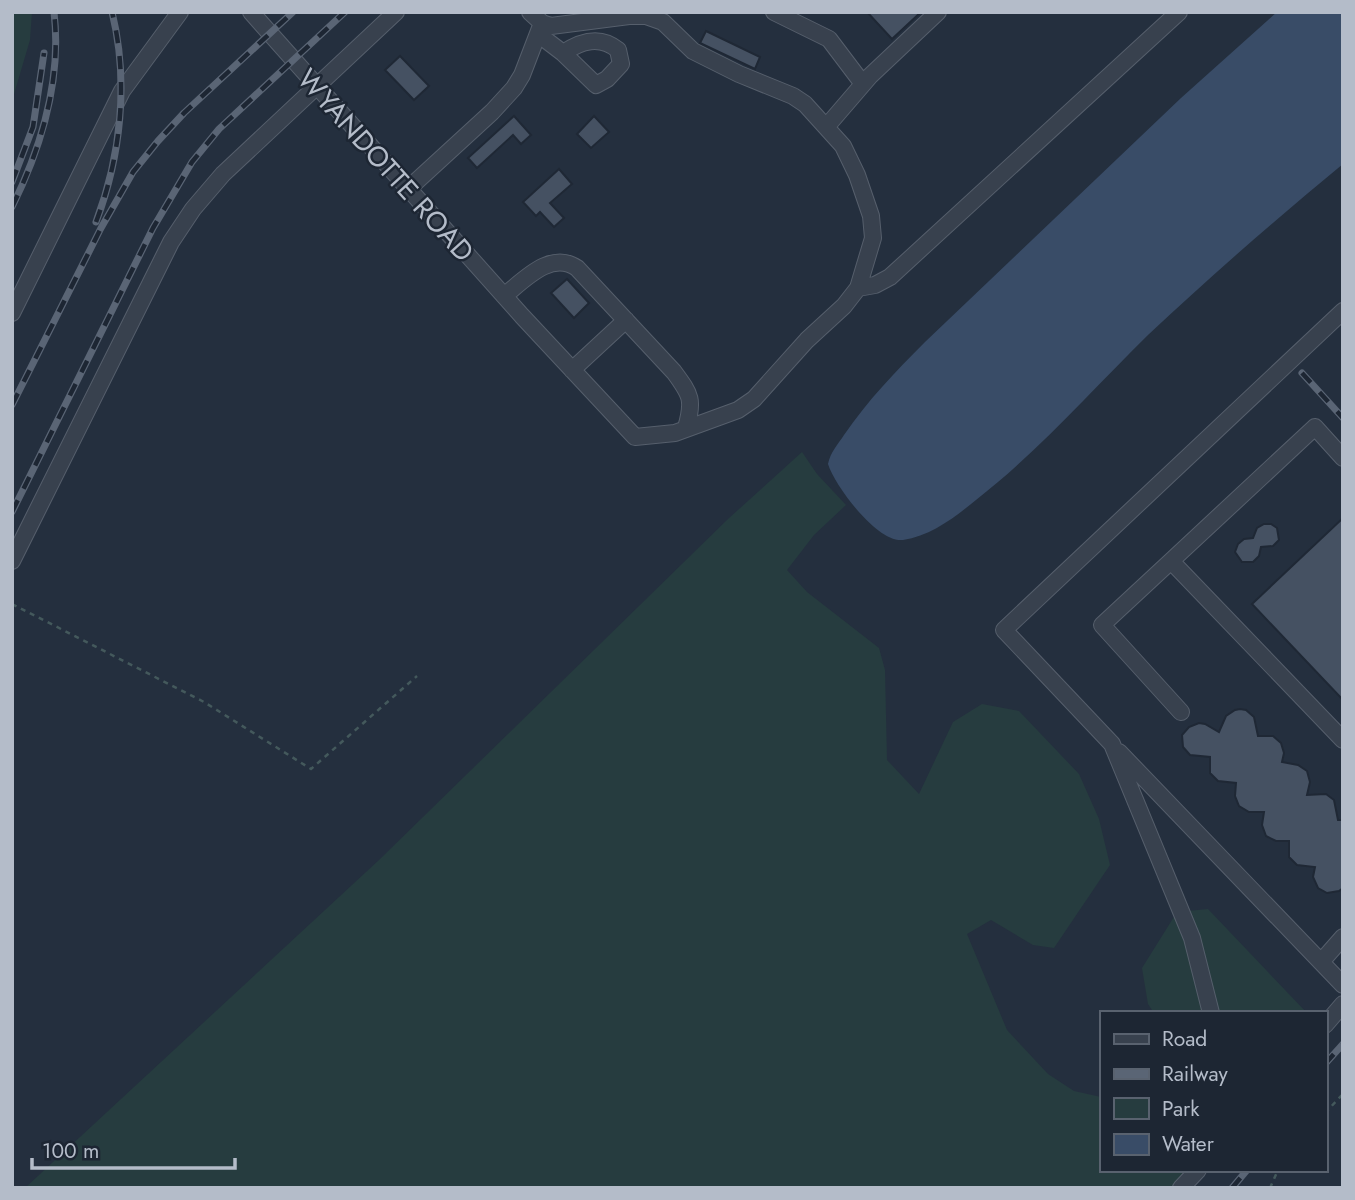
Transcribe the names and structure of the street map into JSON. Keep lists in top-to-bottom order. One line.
{"streets":{"street":["WYANDOTTE ROAD"]},"legend":["Road","Railway","Park","Water"],"scale_bar":"100 m"}
